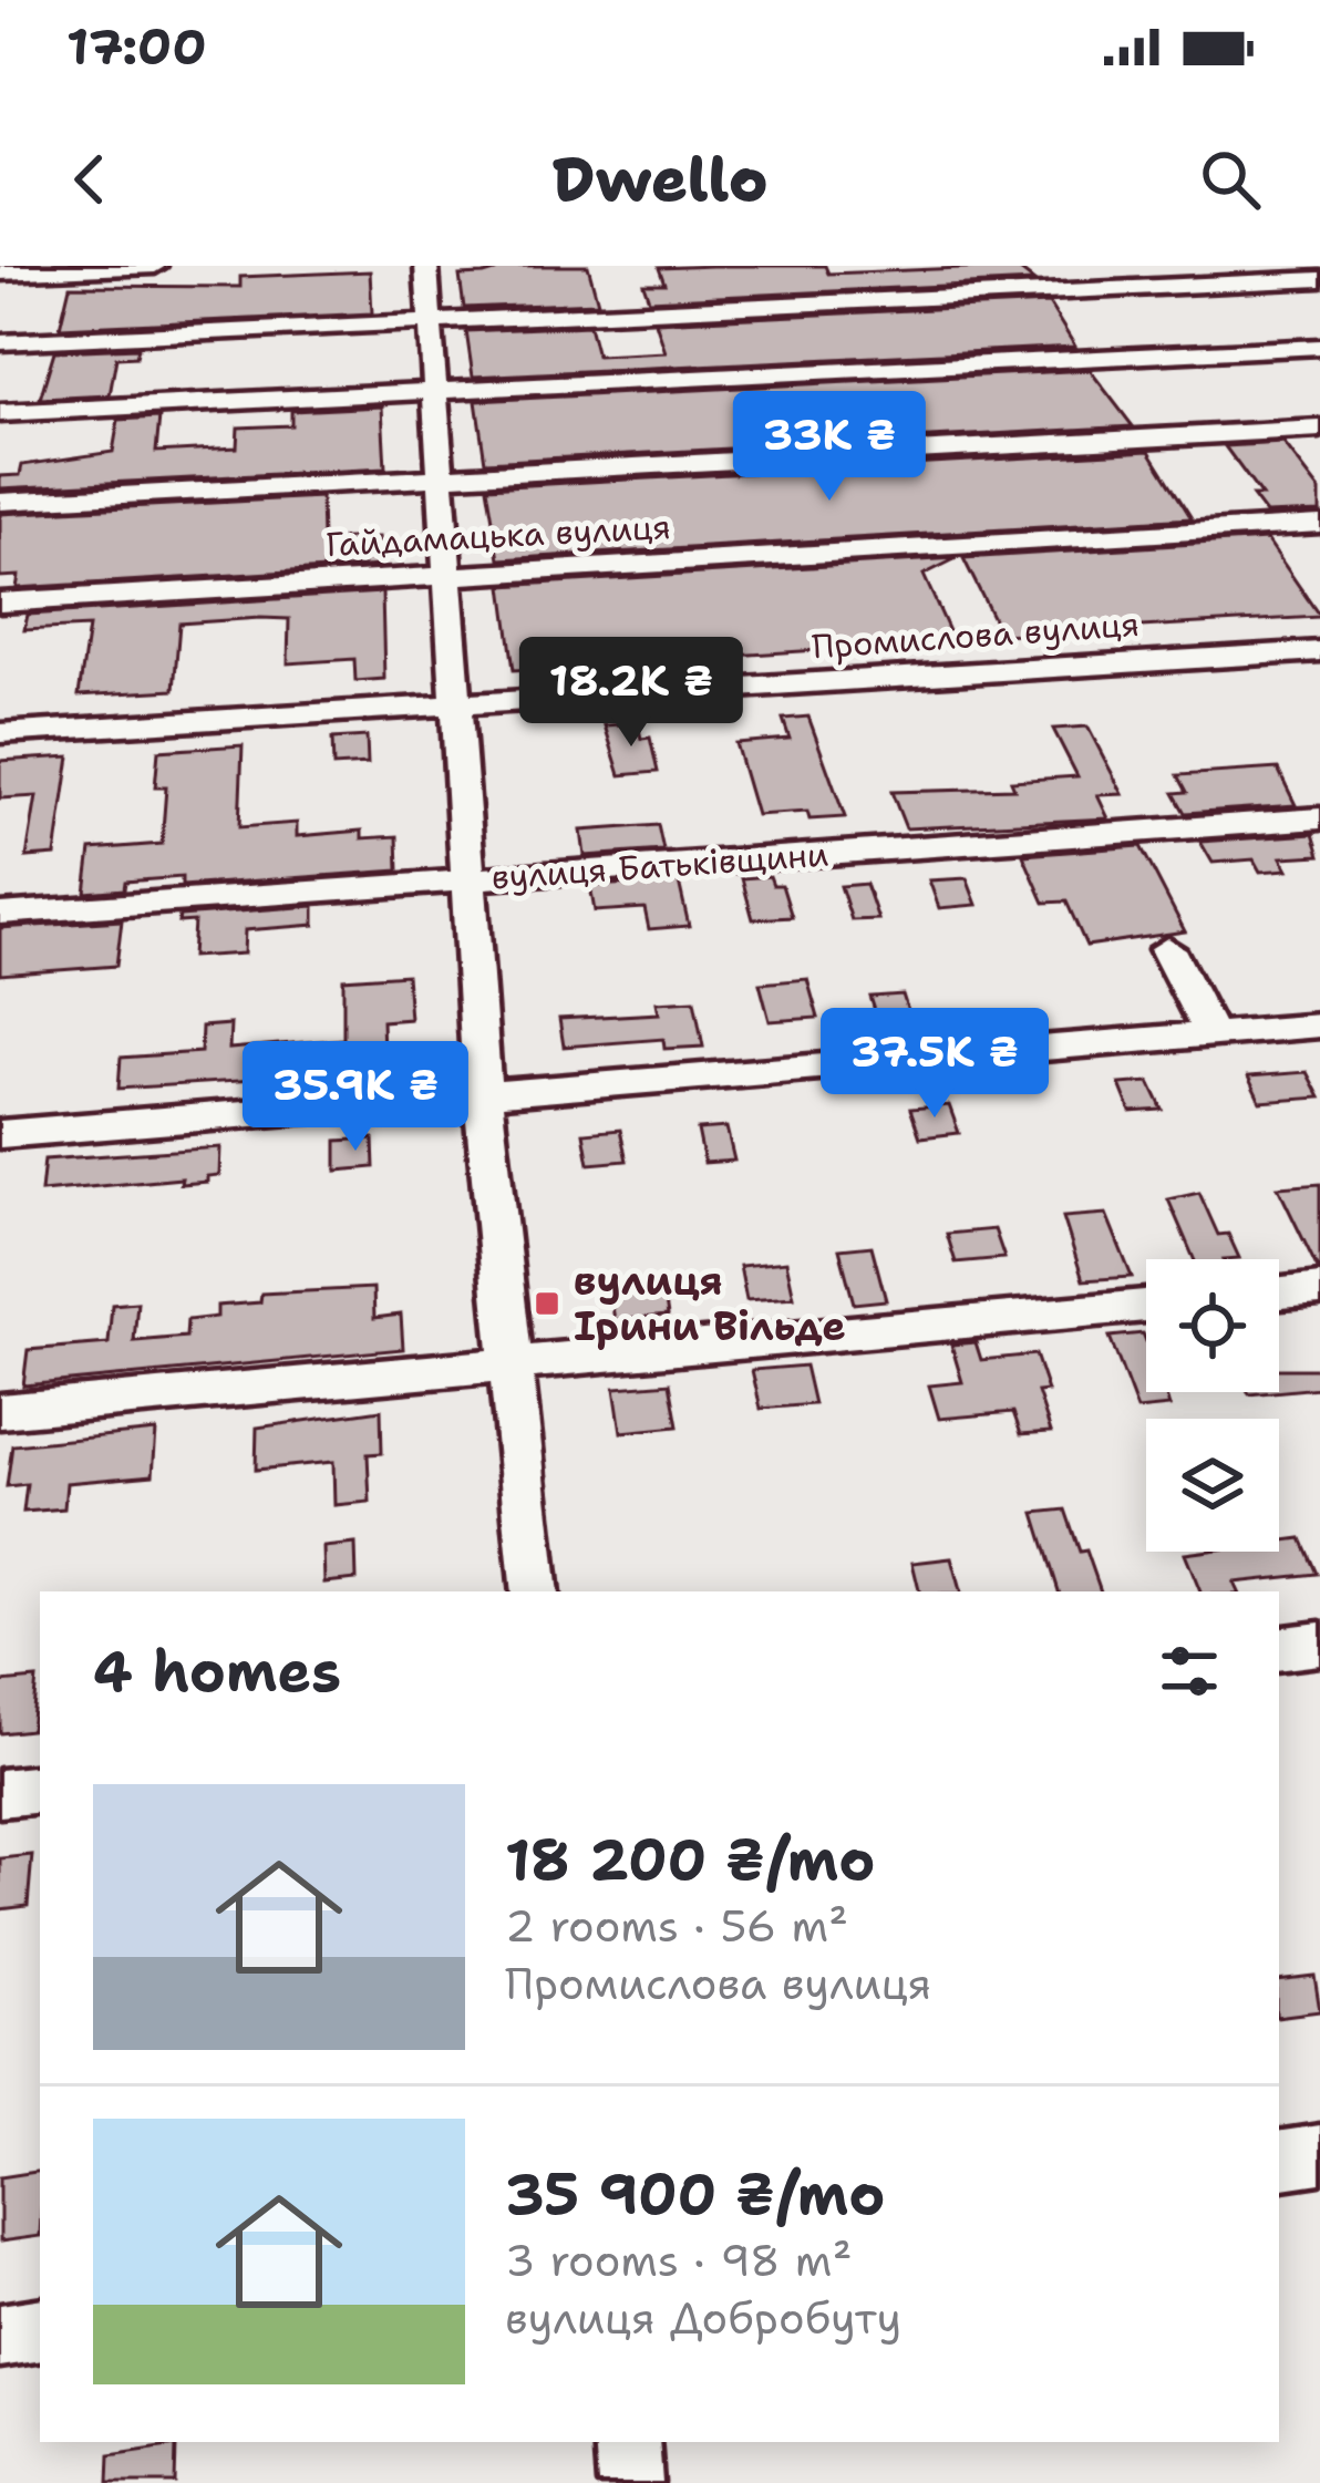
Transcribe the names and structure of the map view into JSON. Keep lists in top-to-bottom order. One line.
{"streets":{"street":["Гайдамацька вулиця","Промислова вулиця","вулиця Батьківщини"]},"places":{"transit":["вулиця Ірини Вільде"]},"page":{"status":"17:00","header":"Dwello","price":["33K ₴","18.2K ₴","37.5K ₴","35.9K ₴"],"heading":"4 homes","list":[{"name":"18 200 ₴/mo","note":"2 rooms · 56 m² · Промислова вулиця"},{"name":"35 900 ₴/mo","note":"3 rooms · 98 m² · вулиця Добробуту"}]}}
